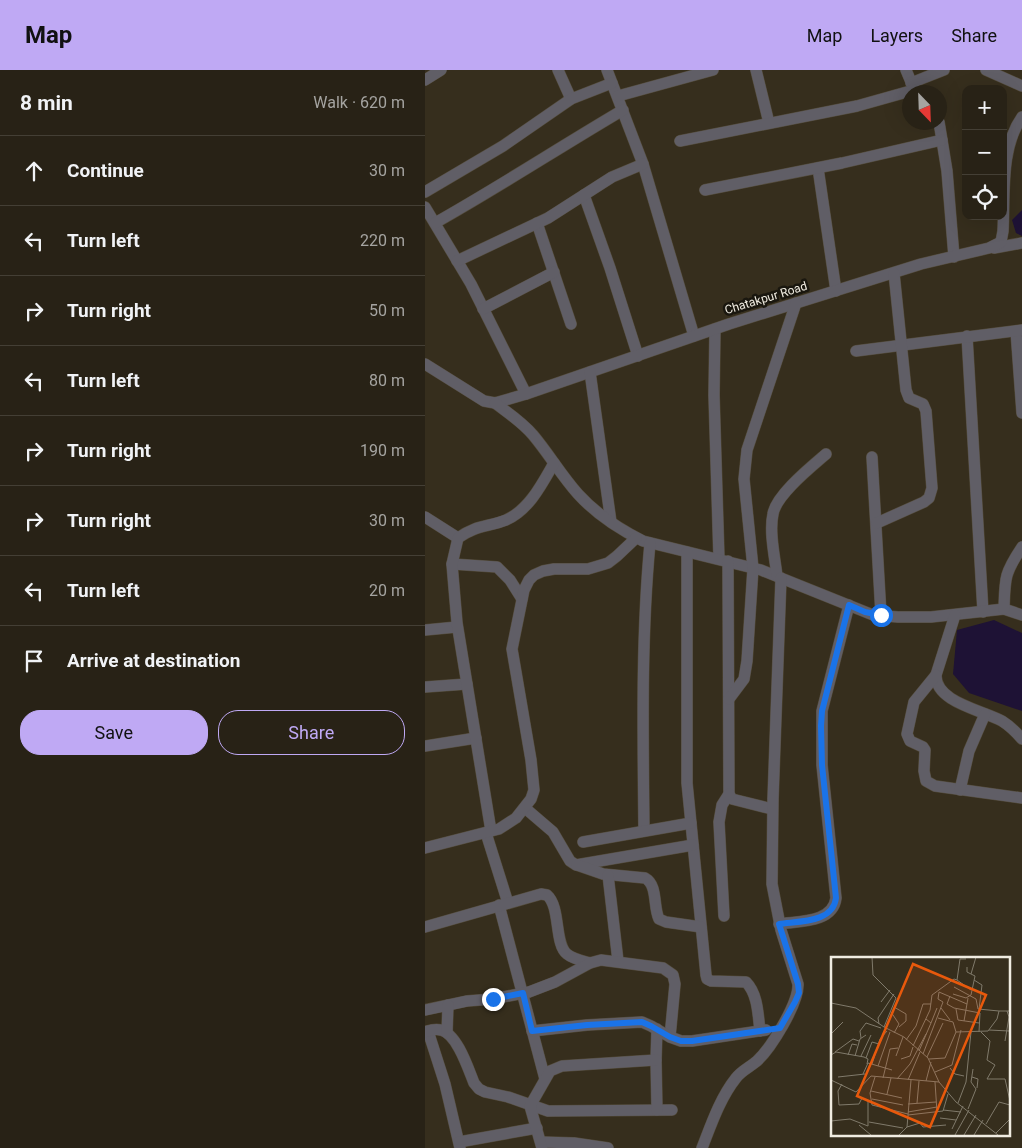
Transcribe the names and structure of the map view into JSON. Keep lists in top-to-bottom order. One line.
{"streets":{"street":["Chatakpur Road"]},"north":"bottom right","page":{"header":"Map","nav":["Map","Layers","Share"],"heading":["8 min","Walk · 620 m"],"map_buttons":["+","−"],"list":[["Continue","30 m"],["Turn left","220 m"],["Turn right","50 m"],["Turn left","80 m"],["Turn right","190 m"],["Turn right","30 m"],["Turn left","20 m"],"Arrive at destination"],"buttons":["Save","Share"]}}
